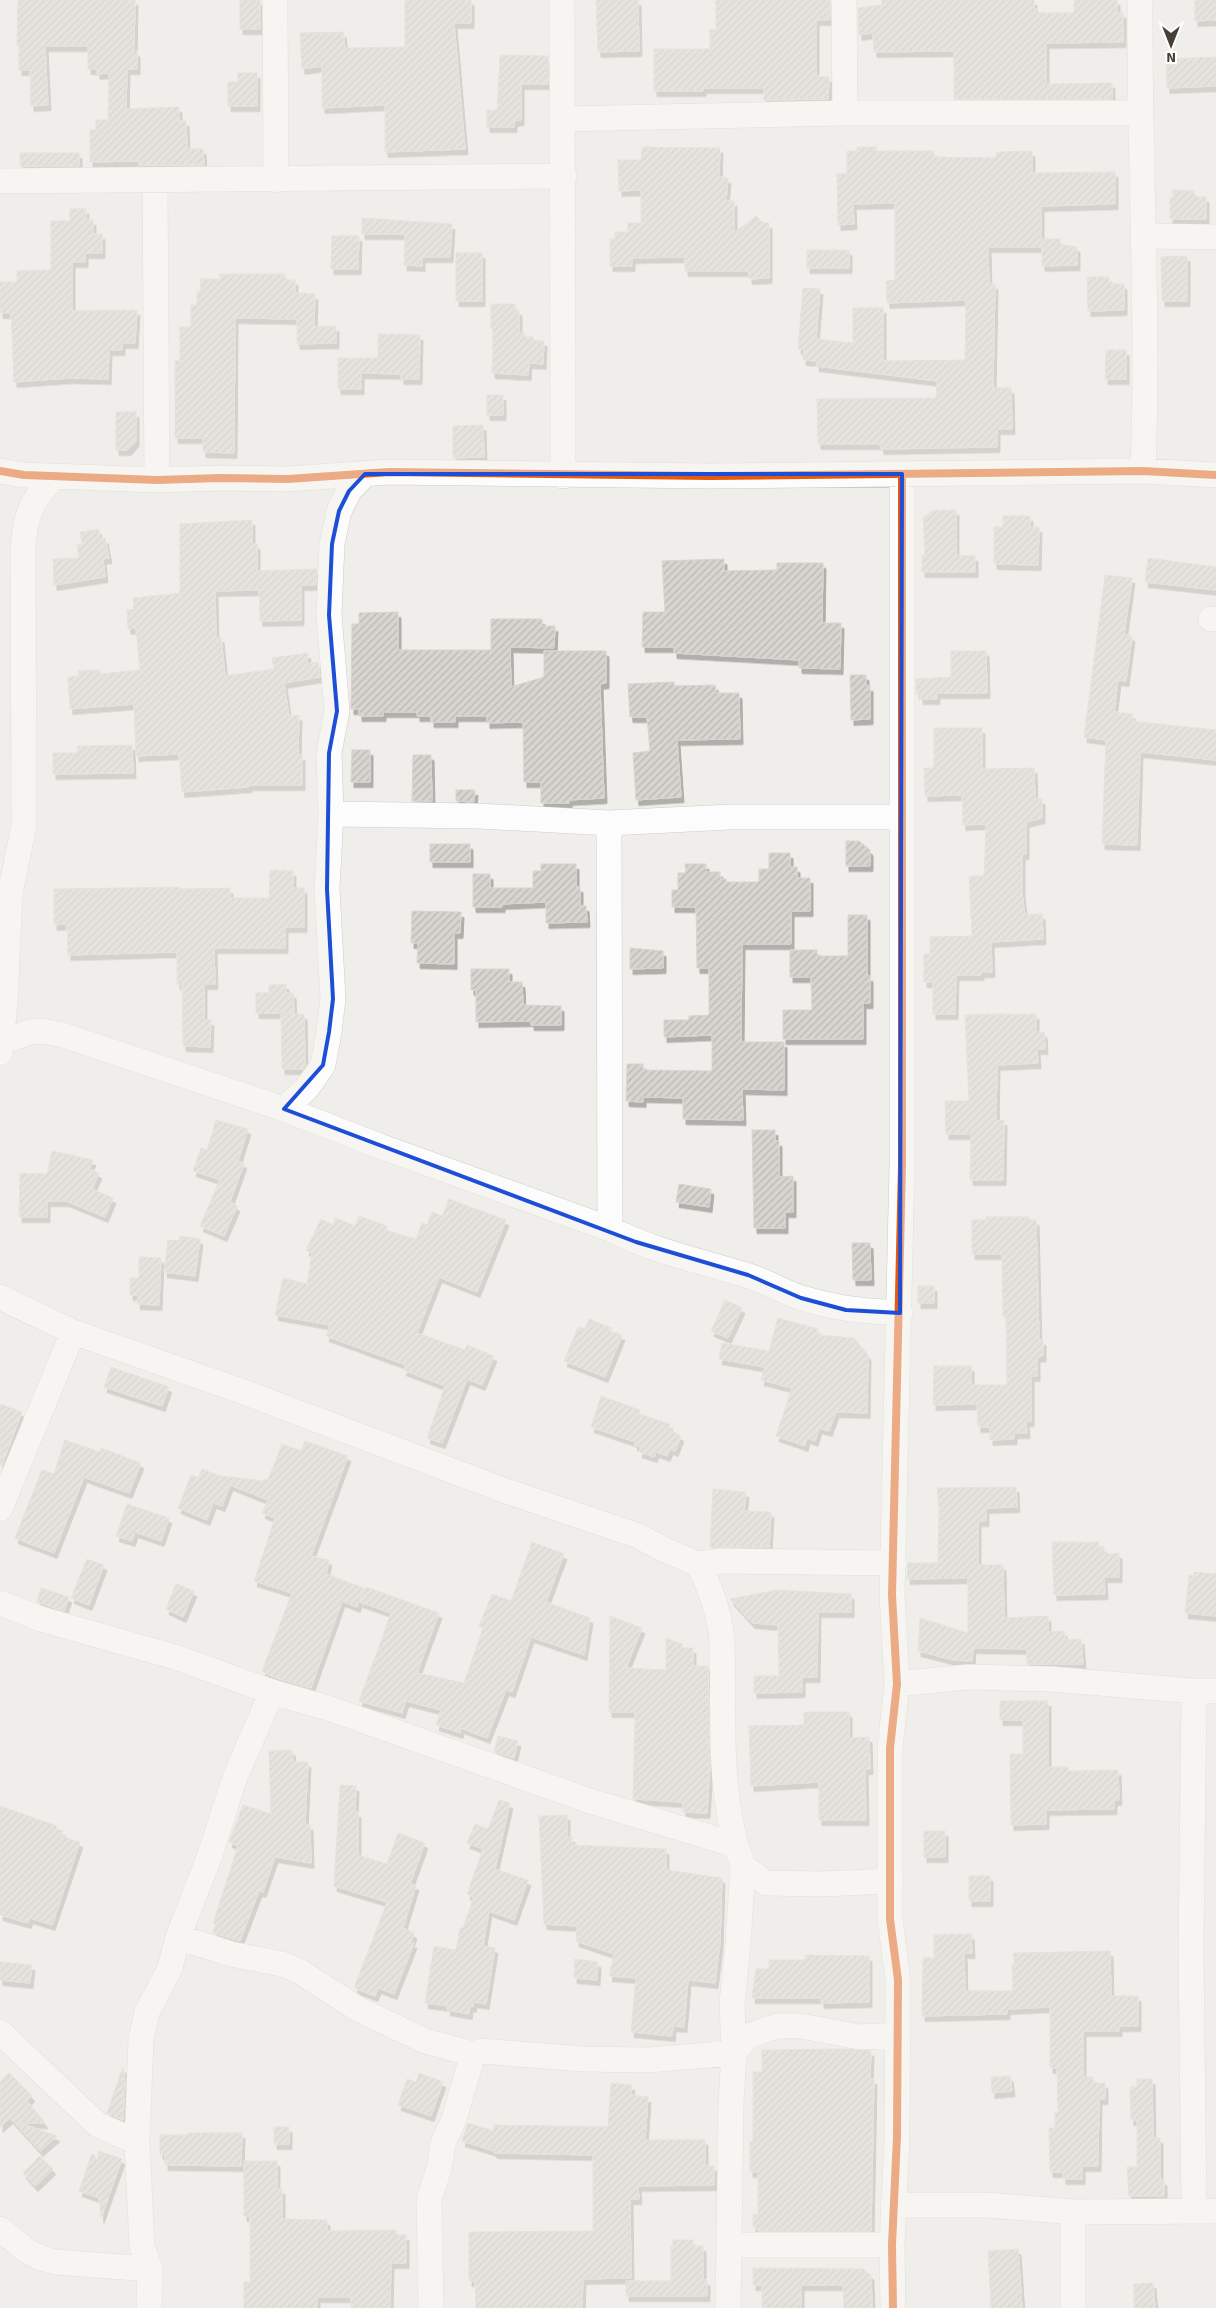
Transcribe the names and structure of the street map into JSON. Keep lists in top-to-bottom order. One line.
{"north":"bottom"}
